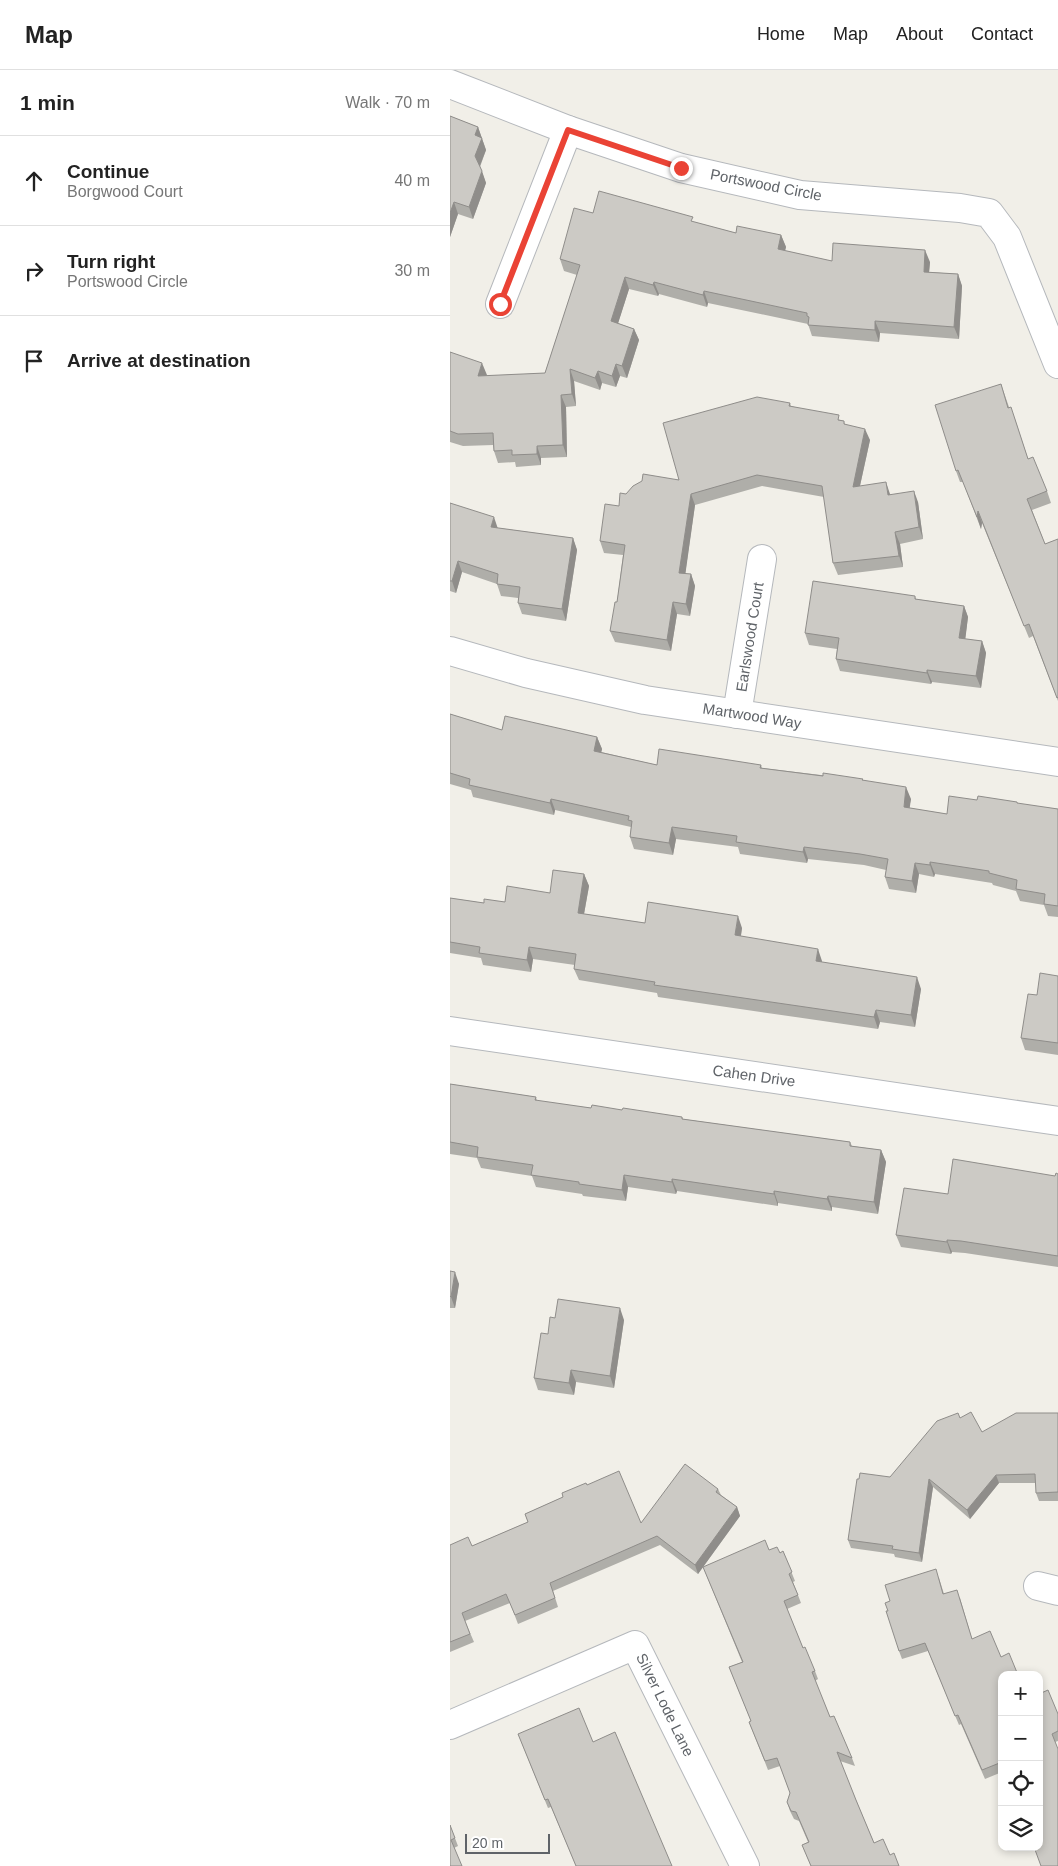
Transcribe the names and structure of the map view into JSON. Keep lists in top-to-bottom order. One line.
{"streets":{"street":["Portswood Circle","Earlswood Court","Martwood Way","Cahen Drive","Silver Lode Lane"]},"crossings":[["Earlswood Court","Martwood Way"]],"scale_bar":"20 m","page":{"header":"Map","nav":["Home","Map","About","Contact"],"heading":["1 min","Walk · 70 m"],"list":[["Continue","Borgwood Court","40 m"],["Turn right","Portswood Circle","30 m"],"Arrive at destination"],"map_buttons":["+","−"],"scale":"20 m"}}
